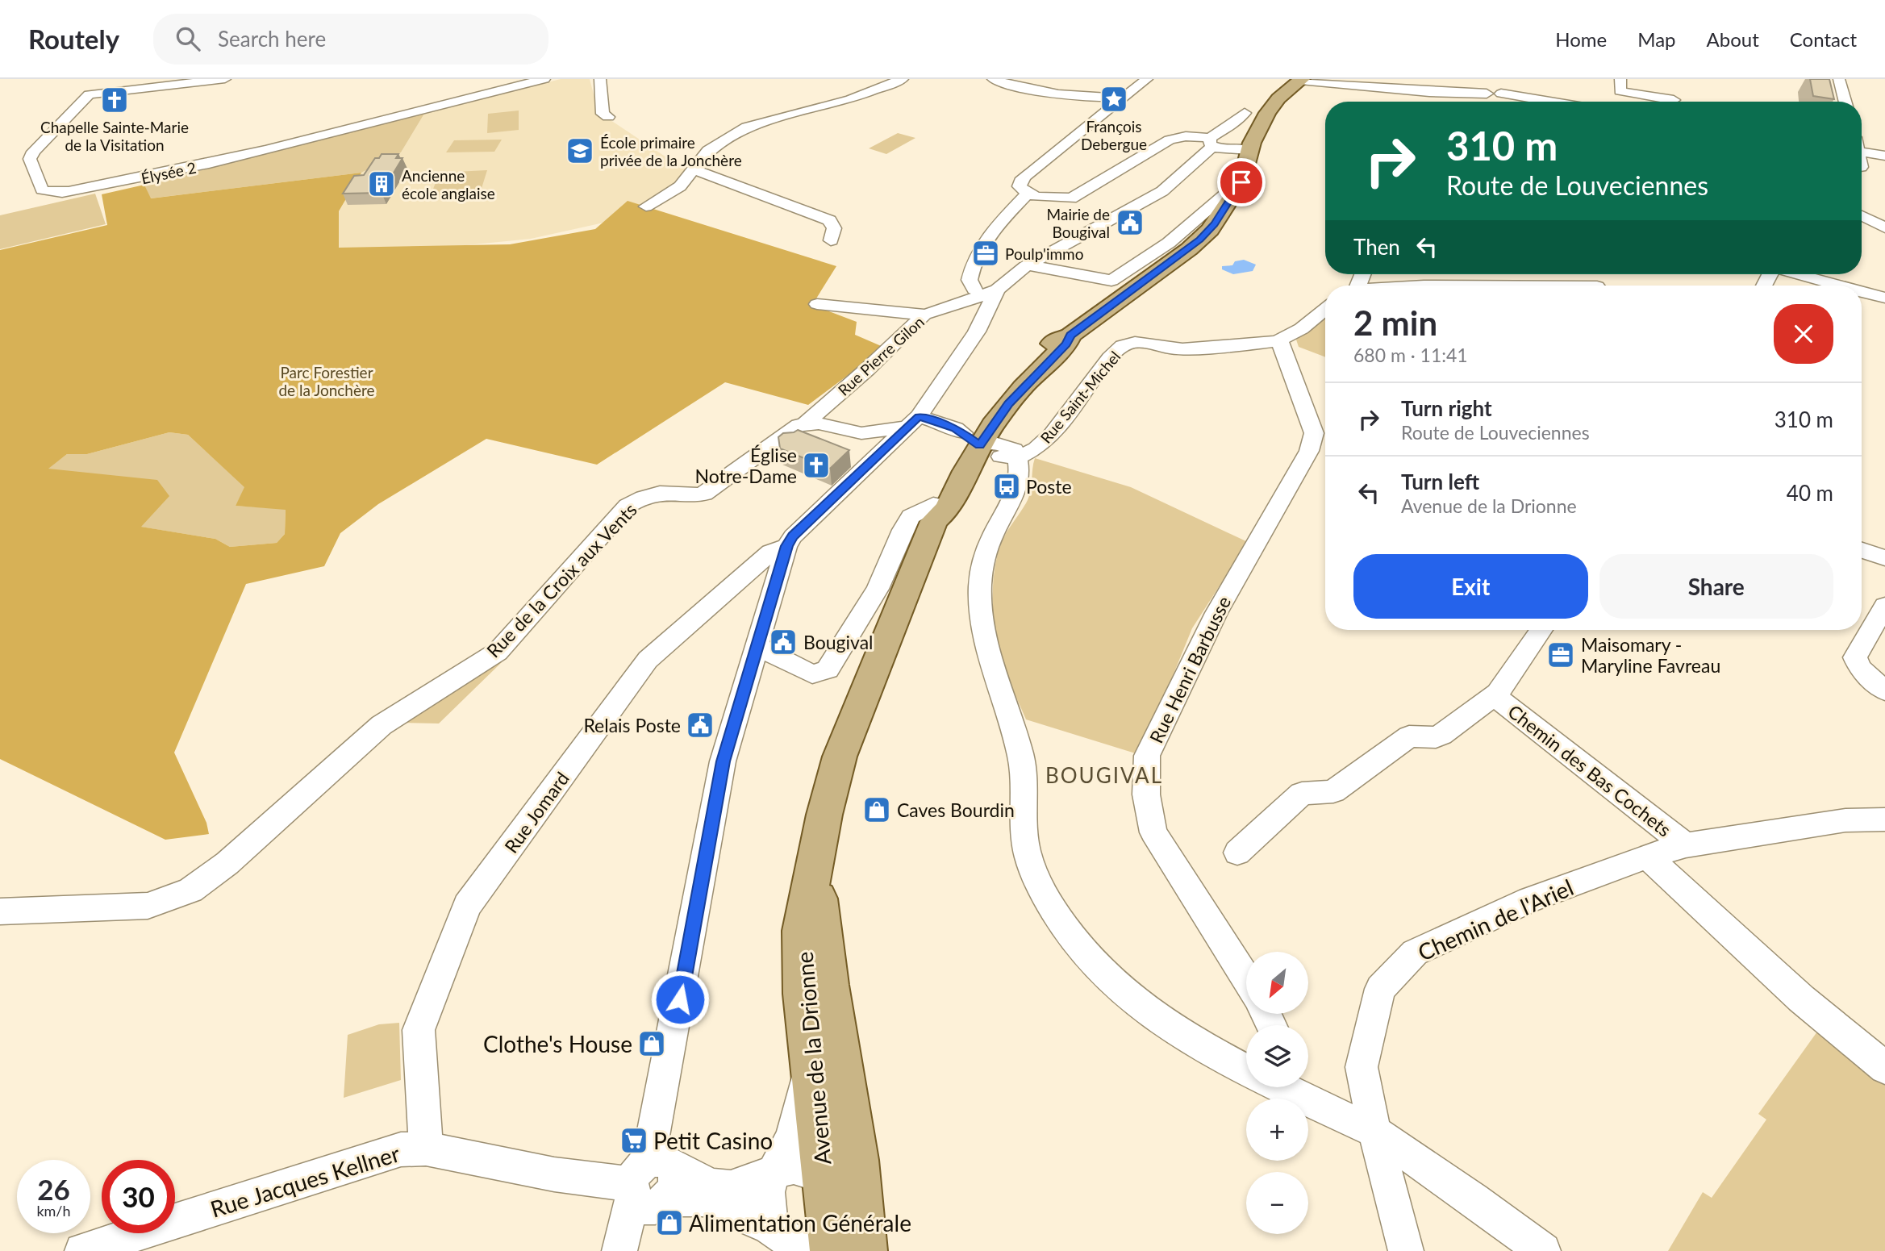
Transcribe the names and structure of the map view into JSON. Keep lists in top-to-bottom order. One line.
{"streets":{"main road":["Avenue de la Drionne"],"street":["Élysée 2","Rue Pierre Gilon","Rue Saint-Michel","Rue de la Croix aux Vents","Rue Henri Barbusse","Chemin des Bas Cochets","Rue Jomard","Chemin de l'Ariel","Rue Jacques Kellner"]},"crossings":[["Rue Pierre Gilon","Rue de la Croix aux Vents"],["Rue Saint-Michel","Rue Henri Barbusse"],["Chemin des Bas Cochets","Chemin de l'Ariel"],["Rue Jomard","Rue Jacques Kellner"]],"districts":["BOUGIVAL"],"parks":["Parc Forestier de la Jonchère"],"places":{"place":["François Debergue"],"church":["Chapelle Sainte-Marie de la Visitation","Église Notre-Dame"],"school or university":["École primaire privée de la Jonchère"],"building":["Ancienne école anglaise"],"public building":["Mairie de Bougival","Bougival","Relais Poste"],"office":["Poulp'immo","Maisomary - Maryline Favreau"],"bus stop":["Poste"],"shop":["Caves Bourdin","Clothe's House","Alimentation Générale"],"supermarket":["Petit Casino"]},"north":"bottom left","page":{"header":"Routely","search":"Search here","nav":["Home","Map","About","Contact"],"turn":["310 m","Route de Louveciennes"],"then":"Then","heading":["2 min","680 m · 11:41"],"list":[{"name":"Turn right","note":"Route de Louveciennes","value":"310 m"},{"name":"Turn left","note":"Avenue de la Drionne","value":"40 m"}],"buttons":["Exit","Share"],"map_buttons":["+","−"],"speed":"26 km/h","limit":"30"}}
